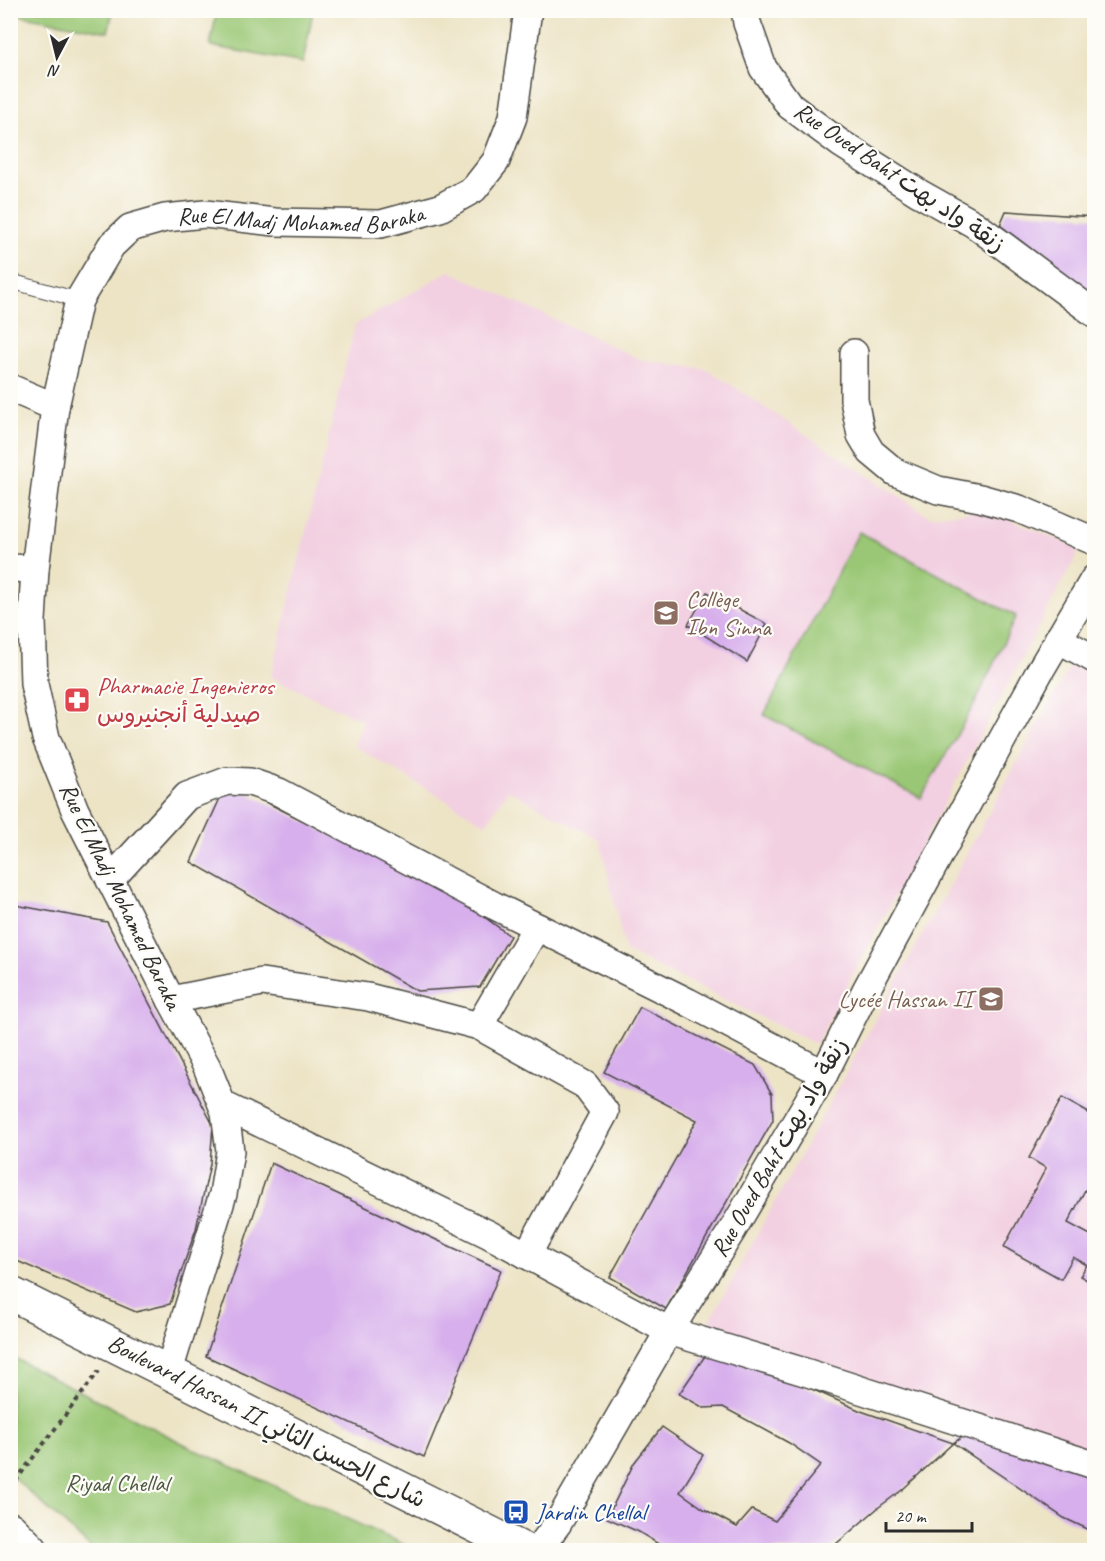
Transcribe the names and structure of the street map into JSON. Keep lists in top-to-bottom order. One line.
{"streets":{"main road":["Boulevard Hassan II شارع الحسن الثاني"],"street":["Rue Oued Baht زنقة واد بهت","Rue El Madj Mohamed Baraka"]},"crossings":[["Rue El Madj Mohamed Baraka","Boulevard Hassan II شارع الحسن الثاني"]],"parks":["Riyad Chellal"],"places":{"school or university":["Collège Ibn Sinna","Lycée Hassan II"],"pharmacy":["Pharmacie Ingenieros صيدلية أنجنيروس"],"bus stop":["Jardin Chellal"]},"scale_bar":"20 m","north":"bottom"}
